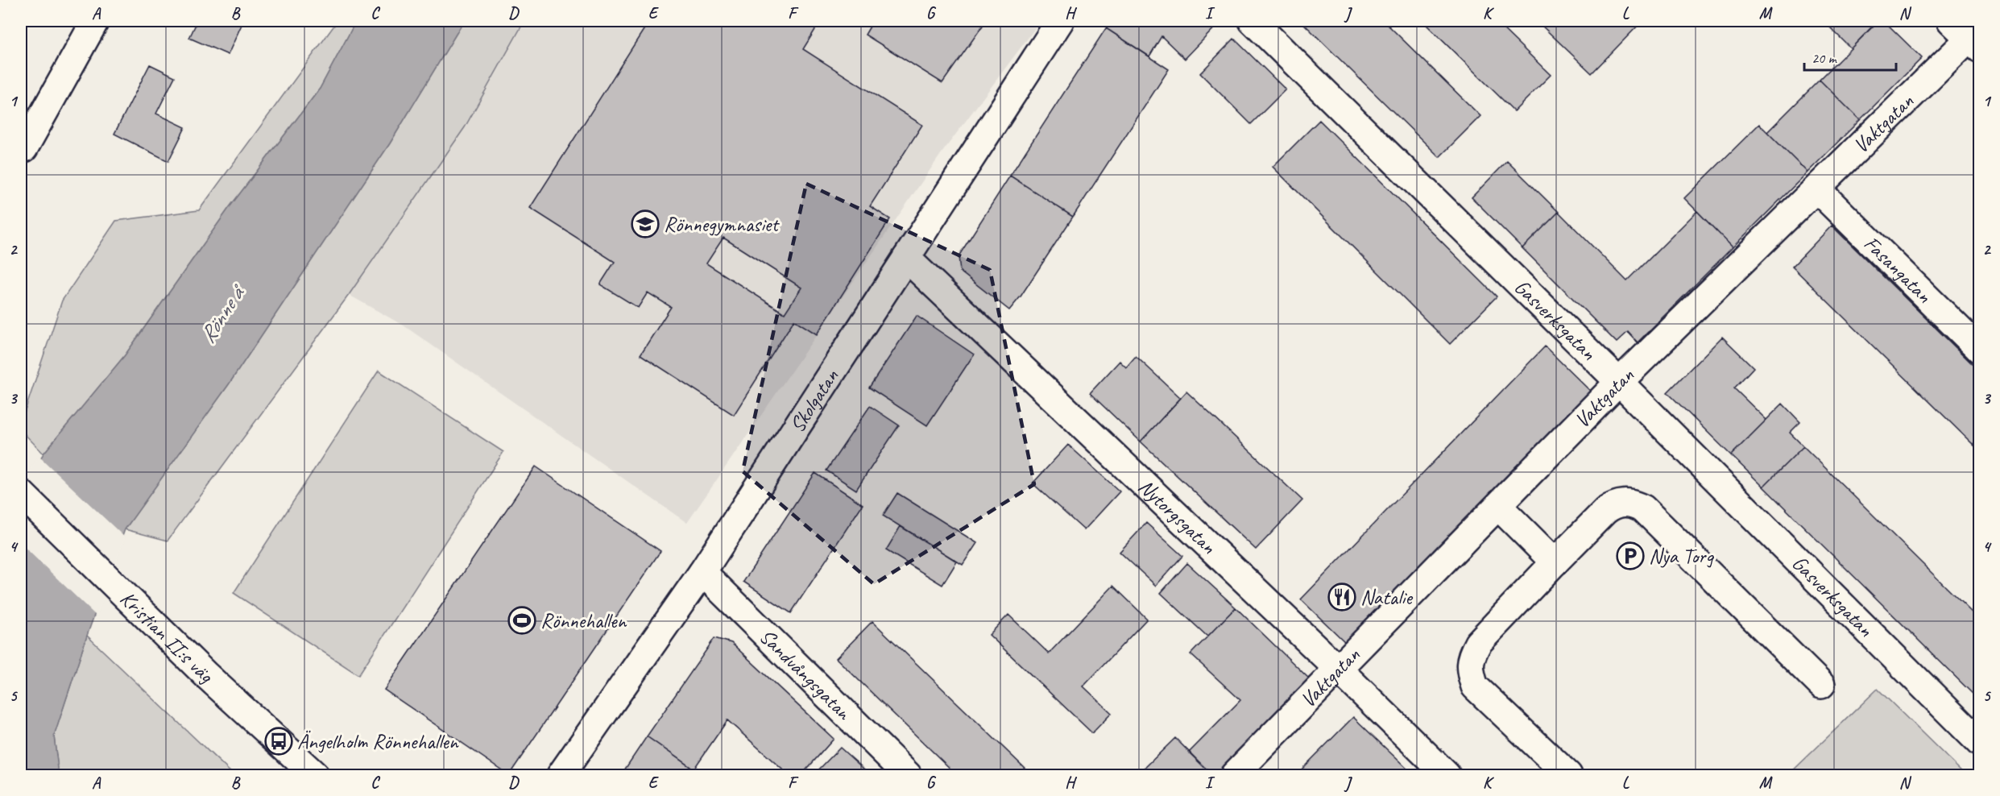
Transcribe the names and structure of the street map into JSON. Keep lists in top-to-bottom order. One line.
{"streets":{"street":["Vaktgatan","Fasangatan","Gasverksgatan","Skolgatan","Nytorgsgatan","Kristian II:s väg","Sandvångsgatan"]},"crossings":[["Vaktgatan","Fasangatan"],["Vaktgatan","Gasverksgatan"],["Vaktgatan","Nytorgsgatan"],["Skolgatan","Nytorgsgatan"],["Skolgatan","Sandvångsgatan"]],"water":["Rönne å"],"places":{"school or university":["Rönnegymnasiet"],"parking":["Nya Torg"],"restaurant":["Natalie"],"sports":["Rönnehallen"],"bus stop":["Ängelholm Rönnehallen"]},"scale_bar":"20 m","grid":{"columns":["A","B","C","D","E","F","G","H","I","J","K","L","M","N"],"rows":["1","2","3","4","5"]}}
